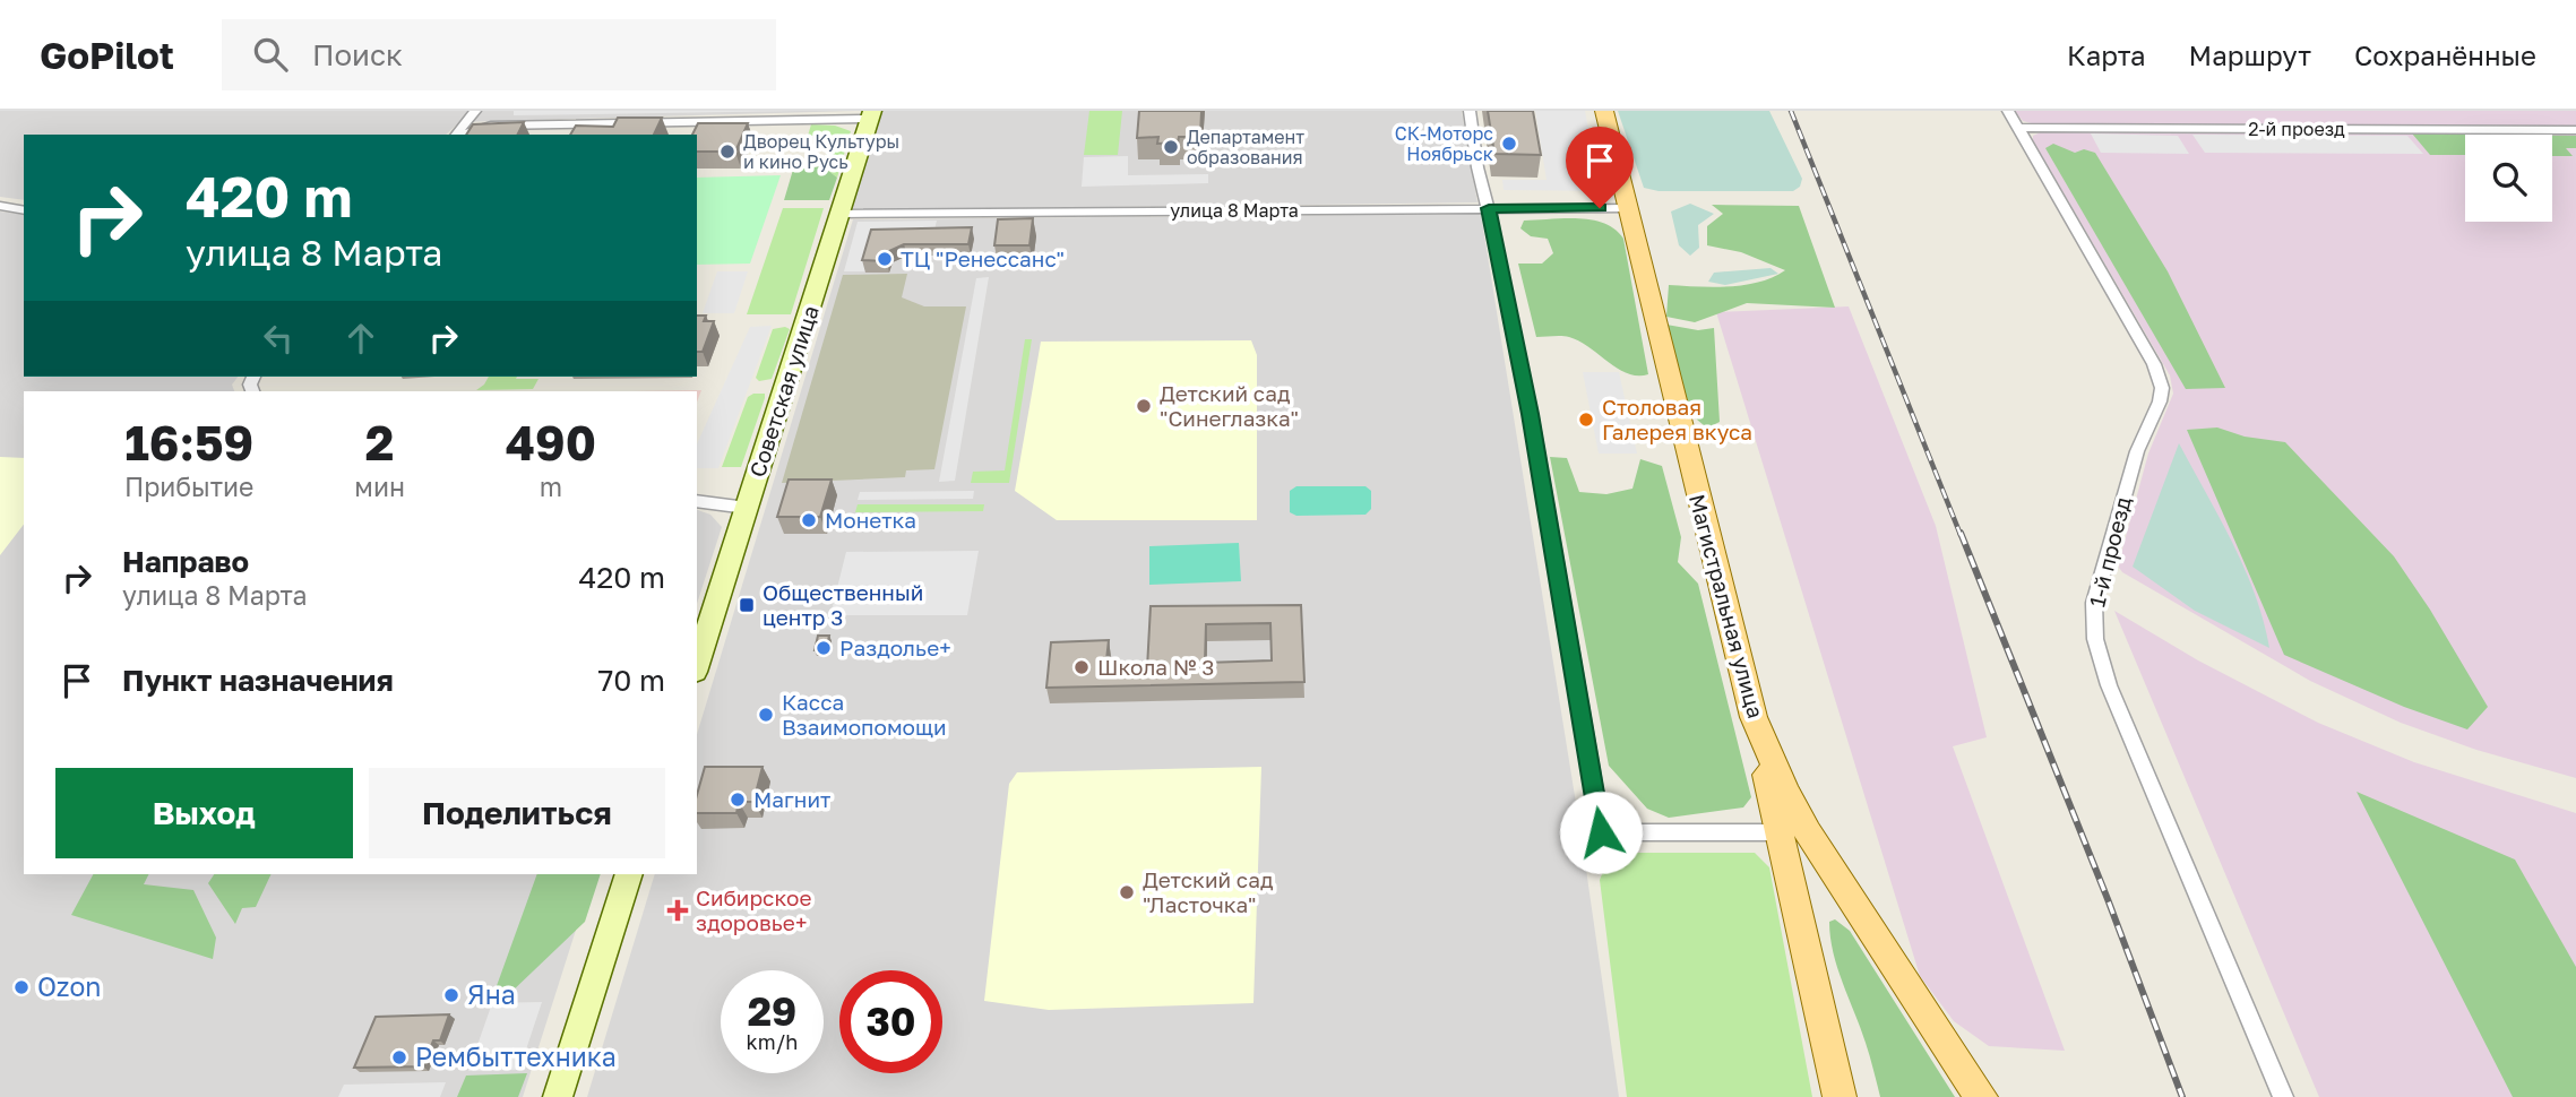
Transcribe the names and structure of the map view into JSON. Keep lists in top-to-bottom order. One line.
{"streets":{"main road":["Советская улица","Магистральная улица"],"street":["2-й проезд","улица 8 Марта","1-й проезд"]},"crossings":[["2-й проезд","1-й проезд"],["улица 8 Марта","Советская улица"],["улица 8 Марта","Магистральная улица"]],"places":{"other":["СК-Моторс Ноябрьск","Департамент образования","Дворец Культуры и кино Русь","ТЦ \"Ренессанс\"","Детский сад \"Синеглазка\"","Столовая Галерея вкуса","Монетка","Раздолье+","Школа № 3","Касса Взаимопомощи","Магнит","Детский сад \"Ласточка\"","Ozon","Яна","Рембыттехника"],"transit":["Общественный центр 3"],"health":["Сибирское здоровье+"]},"page":{"header":"GoPilot","search":"Поиск","nav":["Карта","Маршрут","Сохранённые"],"turn":["420 m","улица 8 Марта"],"eta":["16:59","Прибытие","2","мин","490","m"],"list":[{"name":"Направо","note":"улица 8 Марта","value":"420 m"},{"name":"Пункт назначения","value":"70 m"}],"buttons":["Выход","Поделиться"],"speed":"29 km/h","limit":"30"}}
